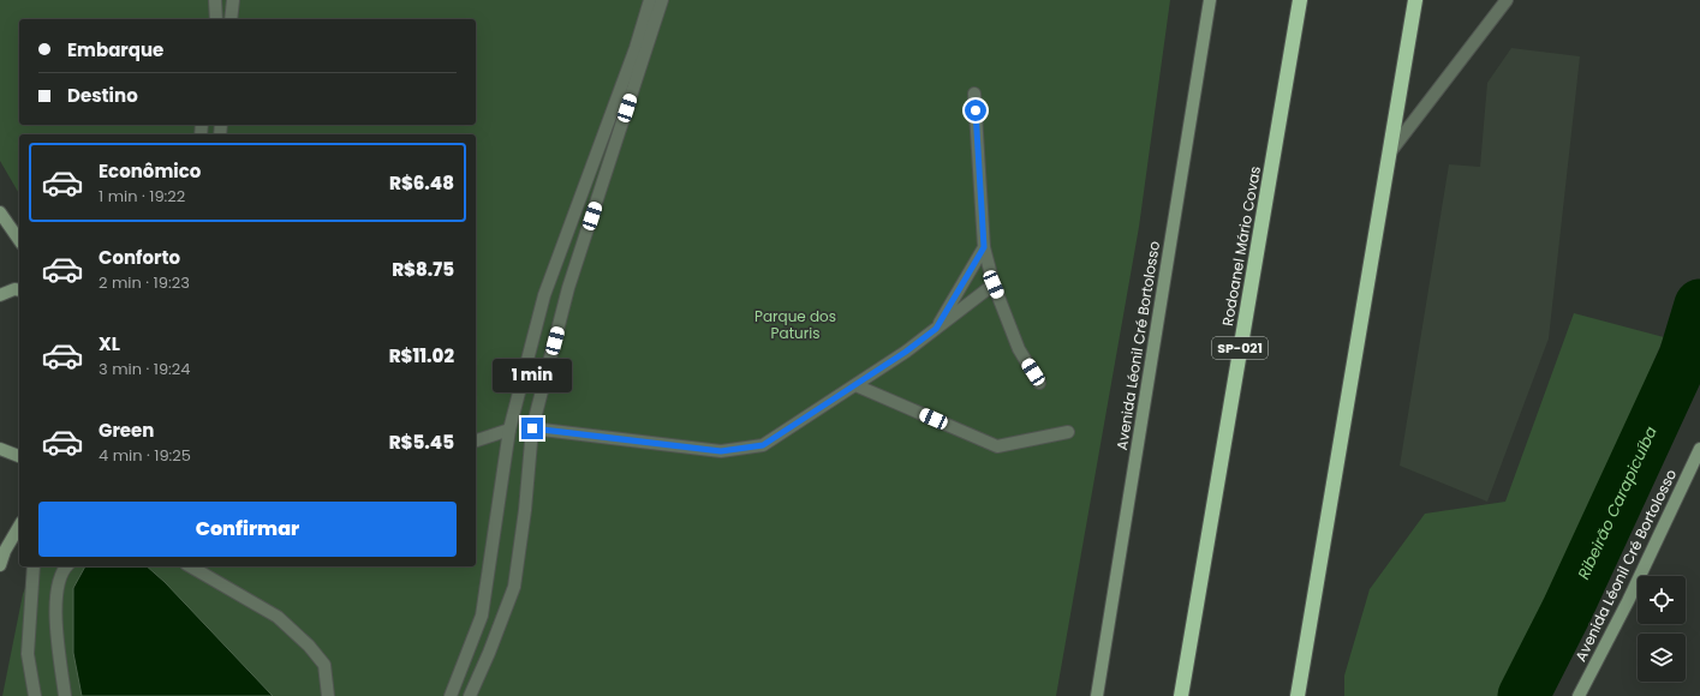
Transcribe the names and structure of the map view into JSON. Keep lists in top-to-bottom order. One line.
{"streets":{"highway":["Rodoanel Mário Covas","SP-021"],"main road":["Avenida Léonil Cré Bortolosso"]},"water":["Ribeirão Carapicuíba"],"parks":["Parque dos Paturis"],"page":{"banner":["Embarque","Destino"],"list":[{"name":"Econômico","note":"1 min · 19:22","value":"R$6.48"},{"name":"Conforto","note":"2 min · 19:23","value":"R$8.75"},{"name":"XL","note":"3 min · 19:24","value":"R$11.02"},{"name":"Green","note":"4 min · 19:25","value":"R$5.45"}],"bubble":"1 min","buttons":"Confirmar"}}
